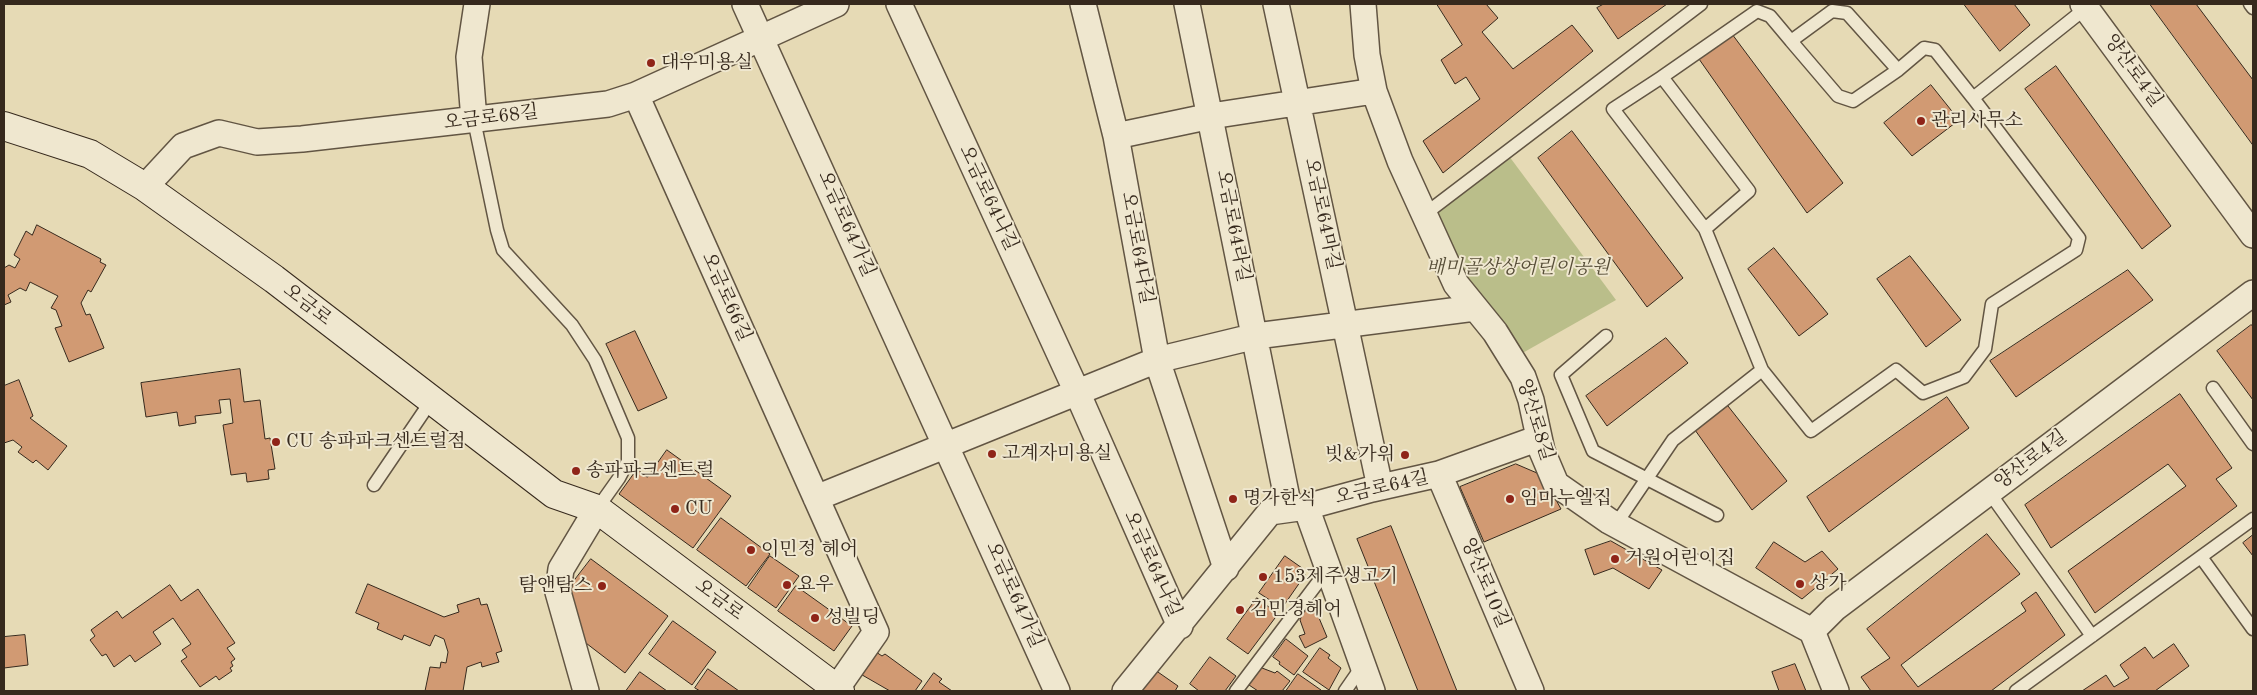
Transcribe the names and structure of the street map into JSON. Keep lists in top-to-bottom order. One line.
{"streets":{"main road":["오금로"],"street":["양산로4길","오금로68길","오금로64나길","오금로64마길","오금로64가길","오금로64라길","오금로64다길","오금로66길","양산로8길","오금로64길","양산로10길"]},"crossings":[["양산로4길","양산로8길"],["오금로68길","오금로64가길"],["오금로68길","오금로66길"],["오금로68길","오금로"],["오금로64나길","오금로64길"],["오금로64마길","오금로64길"],["오금로64라길","오금로64길"],["오금로64다길","오금로64길"],["오금로66길","오금로"],["양산로8길","오금로64길"],["오금로64길","양산로10길"]],"parks":["배미골상상어린이공원"],"places":["대우미용실","관리사무소","CU 송파파크센트럴점","고계자미용실","빗&가위","송파파크센트럴","명가한식","임마누엘집","CU","이민정 헤어","거원어린이집","153제주생고기","상가","요우","탐앤탐스","김민경헤어","성빌딩"]}
